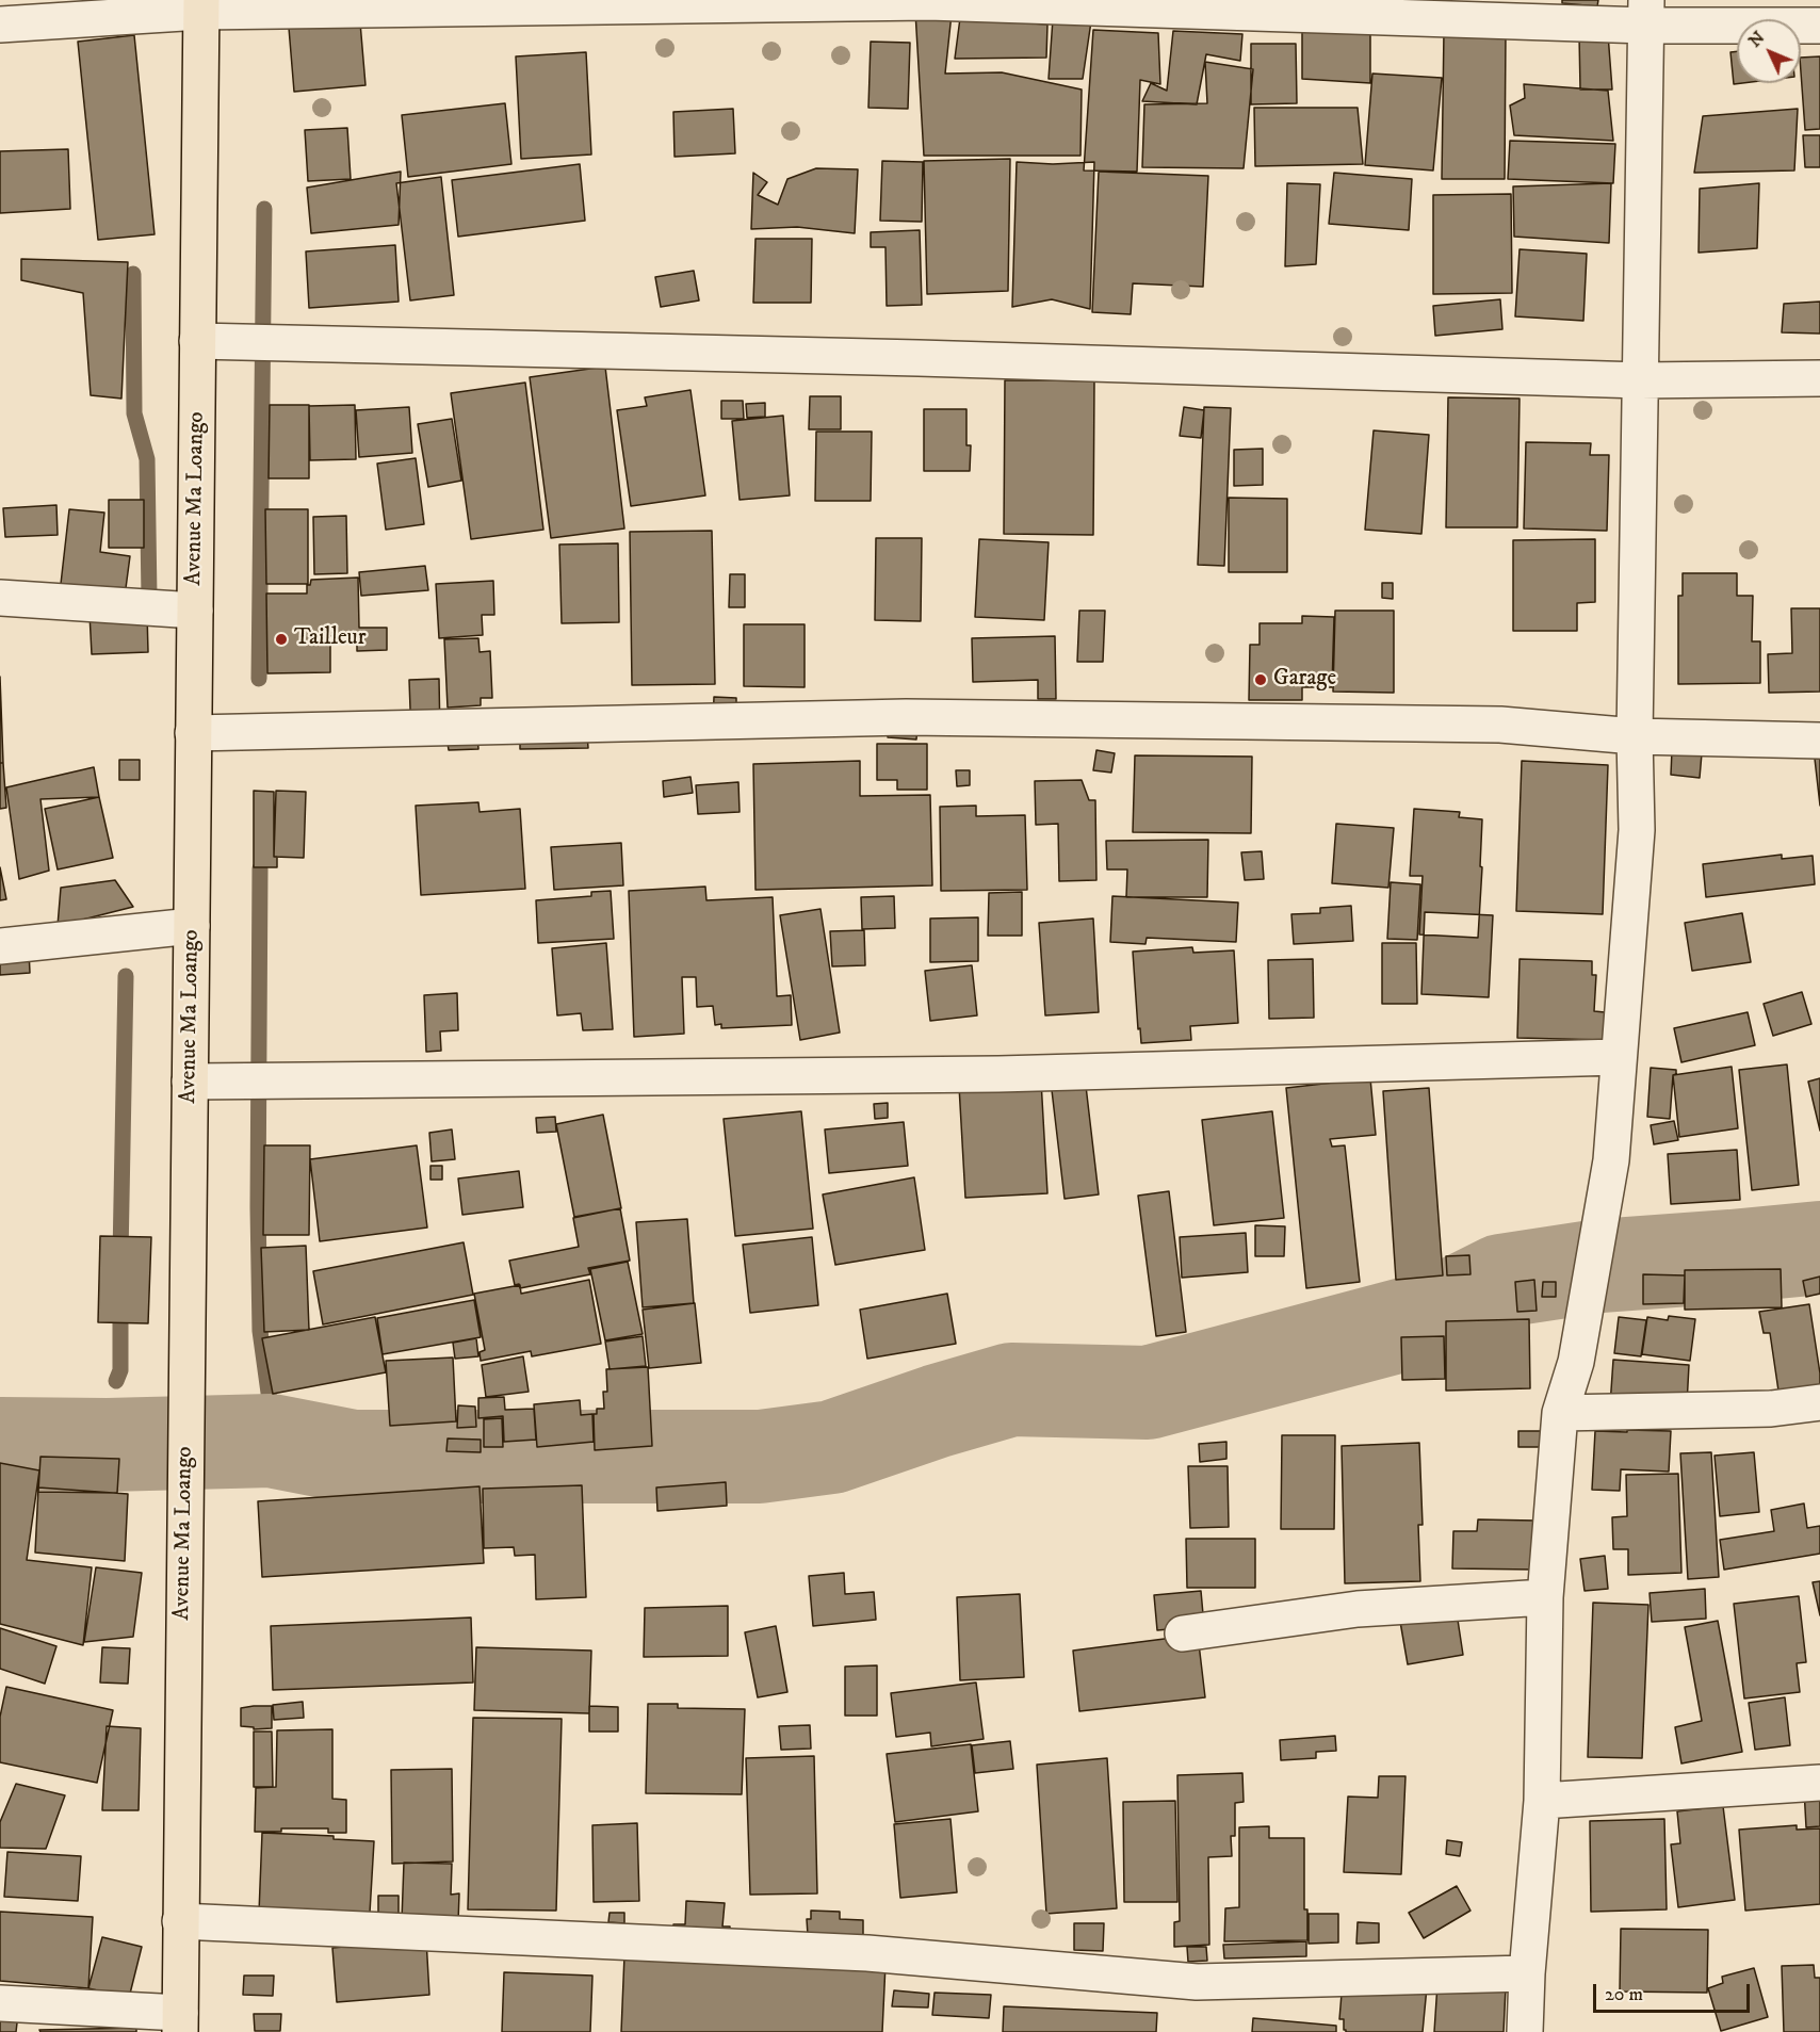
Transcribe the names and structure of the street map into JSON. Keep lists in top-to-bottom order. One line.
{"streets":{"main road":["Avenue Ma Loango"]},"places":["Tailleur","Garage"],"scale_bar":"20 m","north":"top left"}
